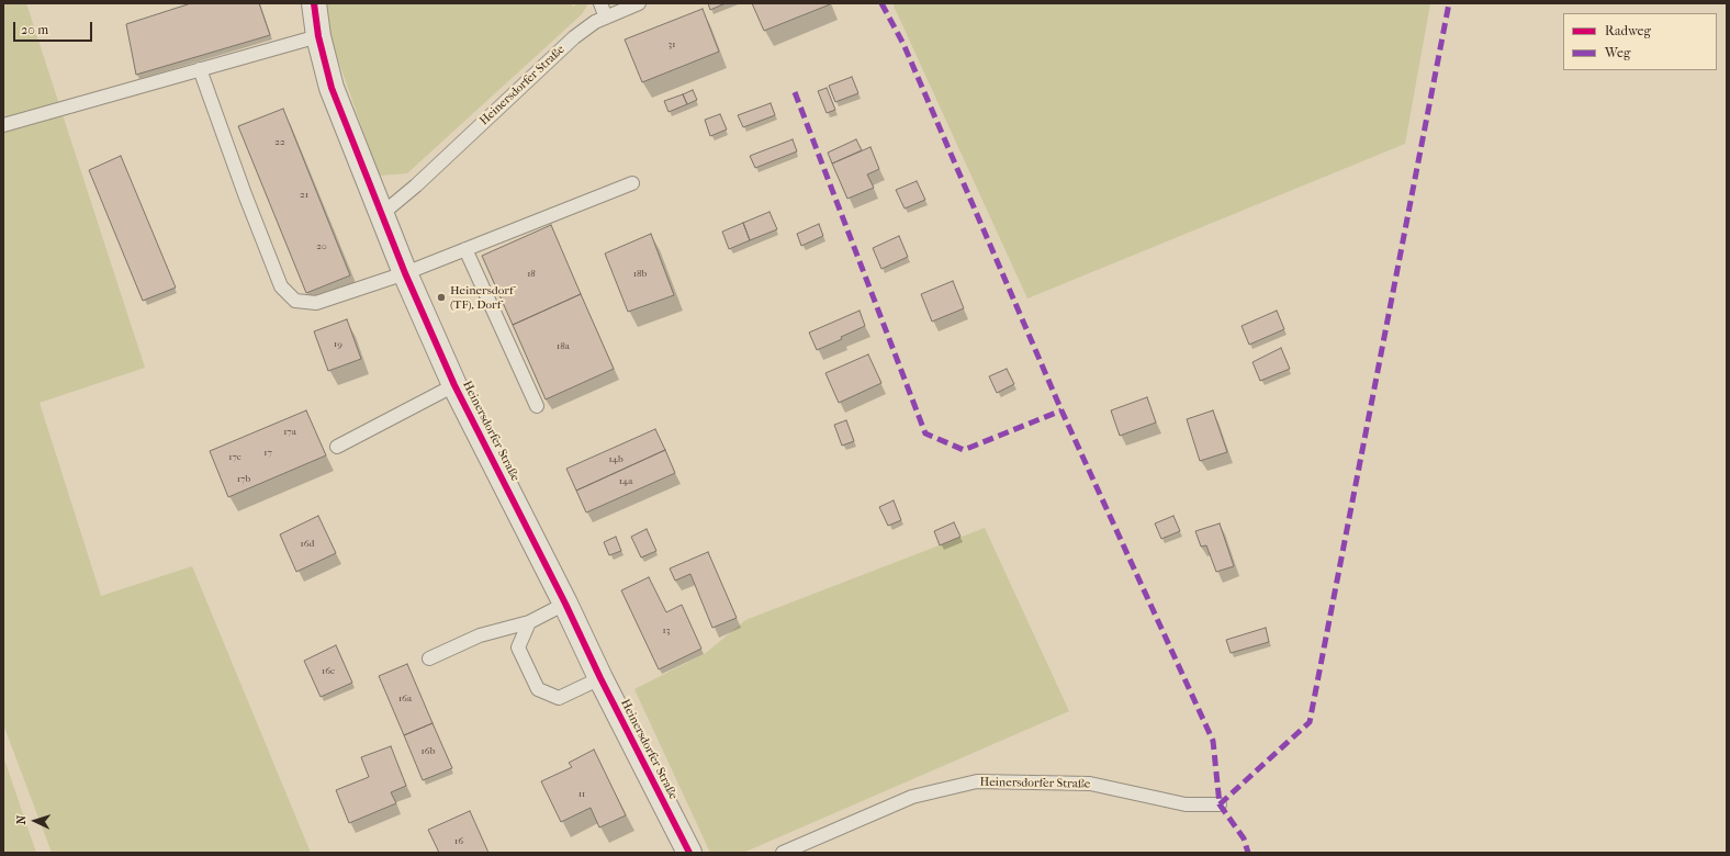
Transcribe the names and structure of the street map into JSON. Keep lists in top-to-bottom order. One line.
{"streets":{"street":["Heinersdorfer Straße"]},"places":["Heinersdorf (TF), Dorf"],"house_numbers":["31","22","21","20","18","18b","19","18a","17a","17","17c","14b","17b","14a","16d","13","16c","16a","16b","11","16"],"legend":["Radweg","Weg"],"scale_bar":"20 m","north":"left"}
